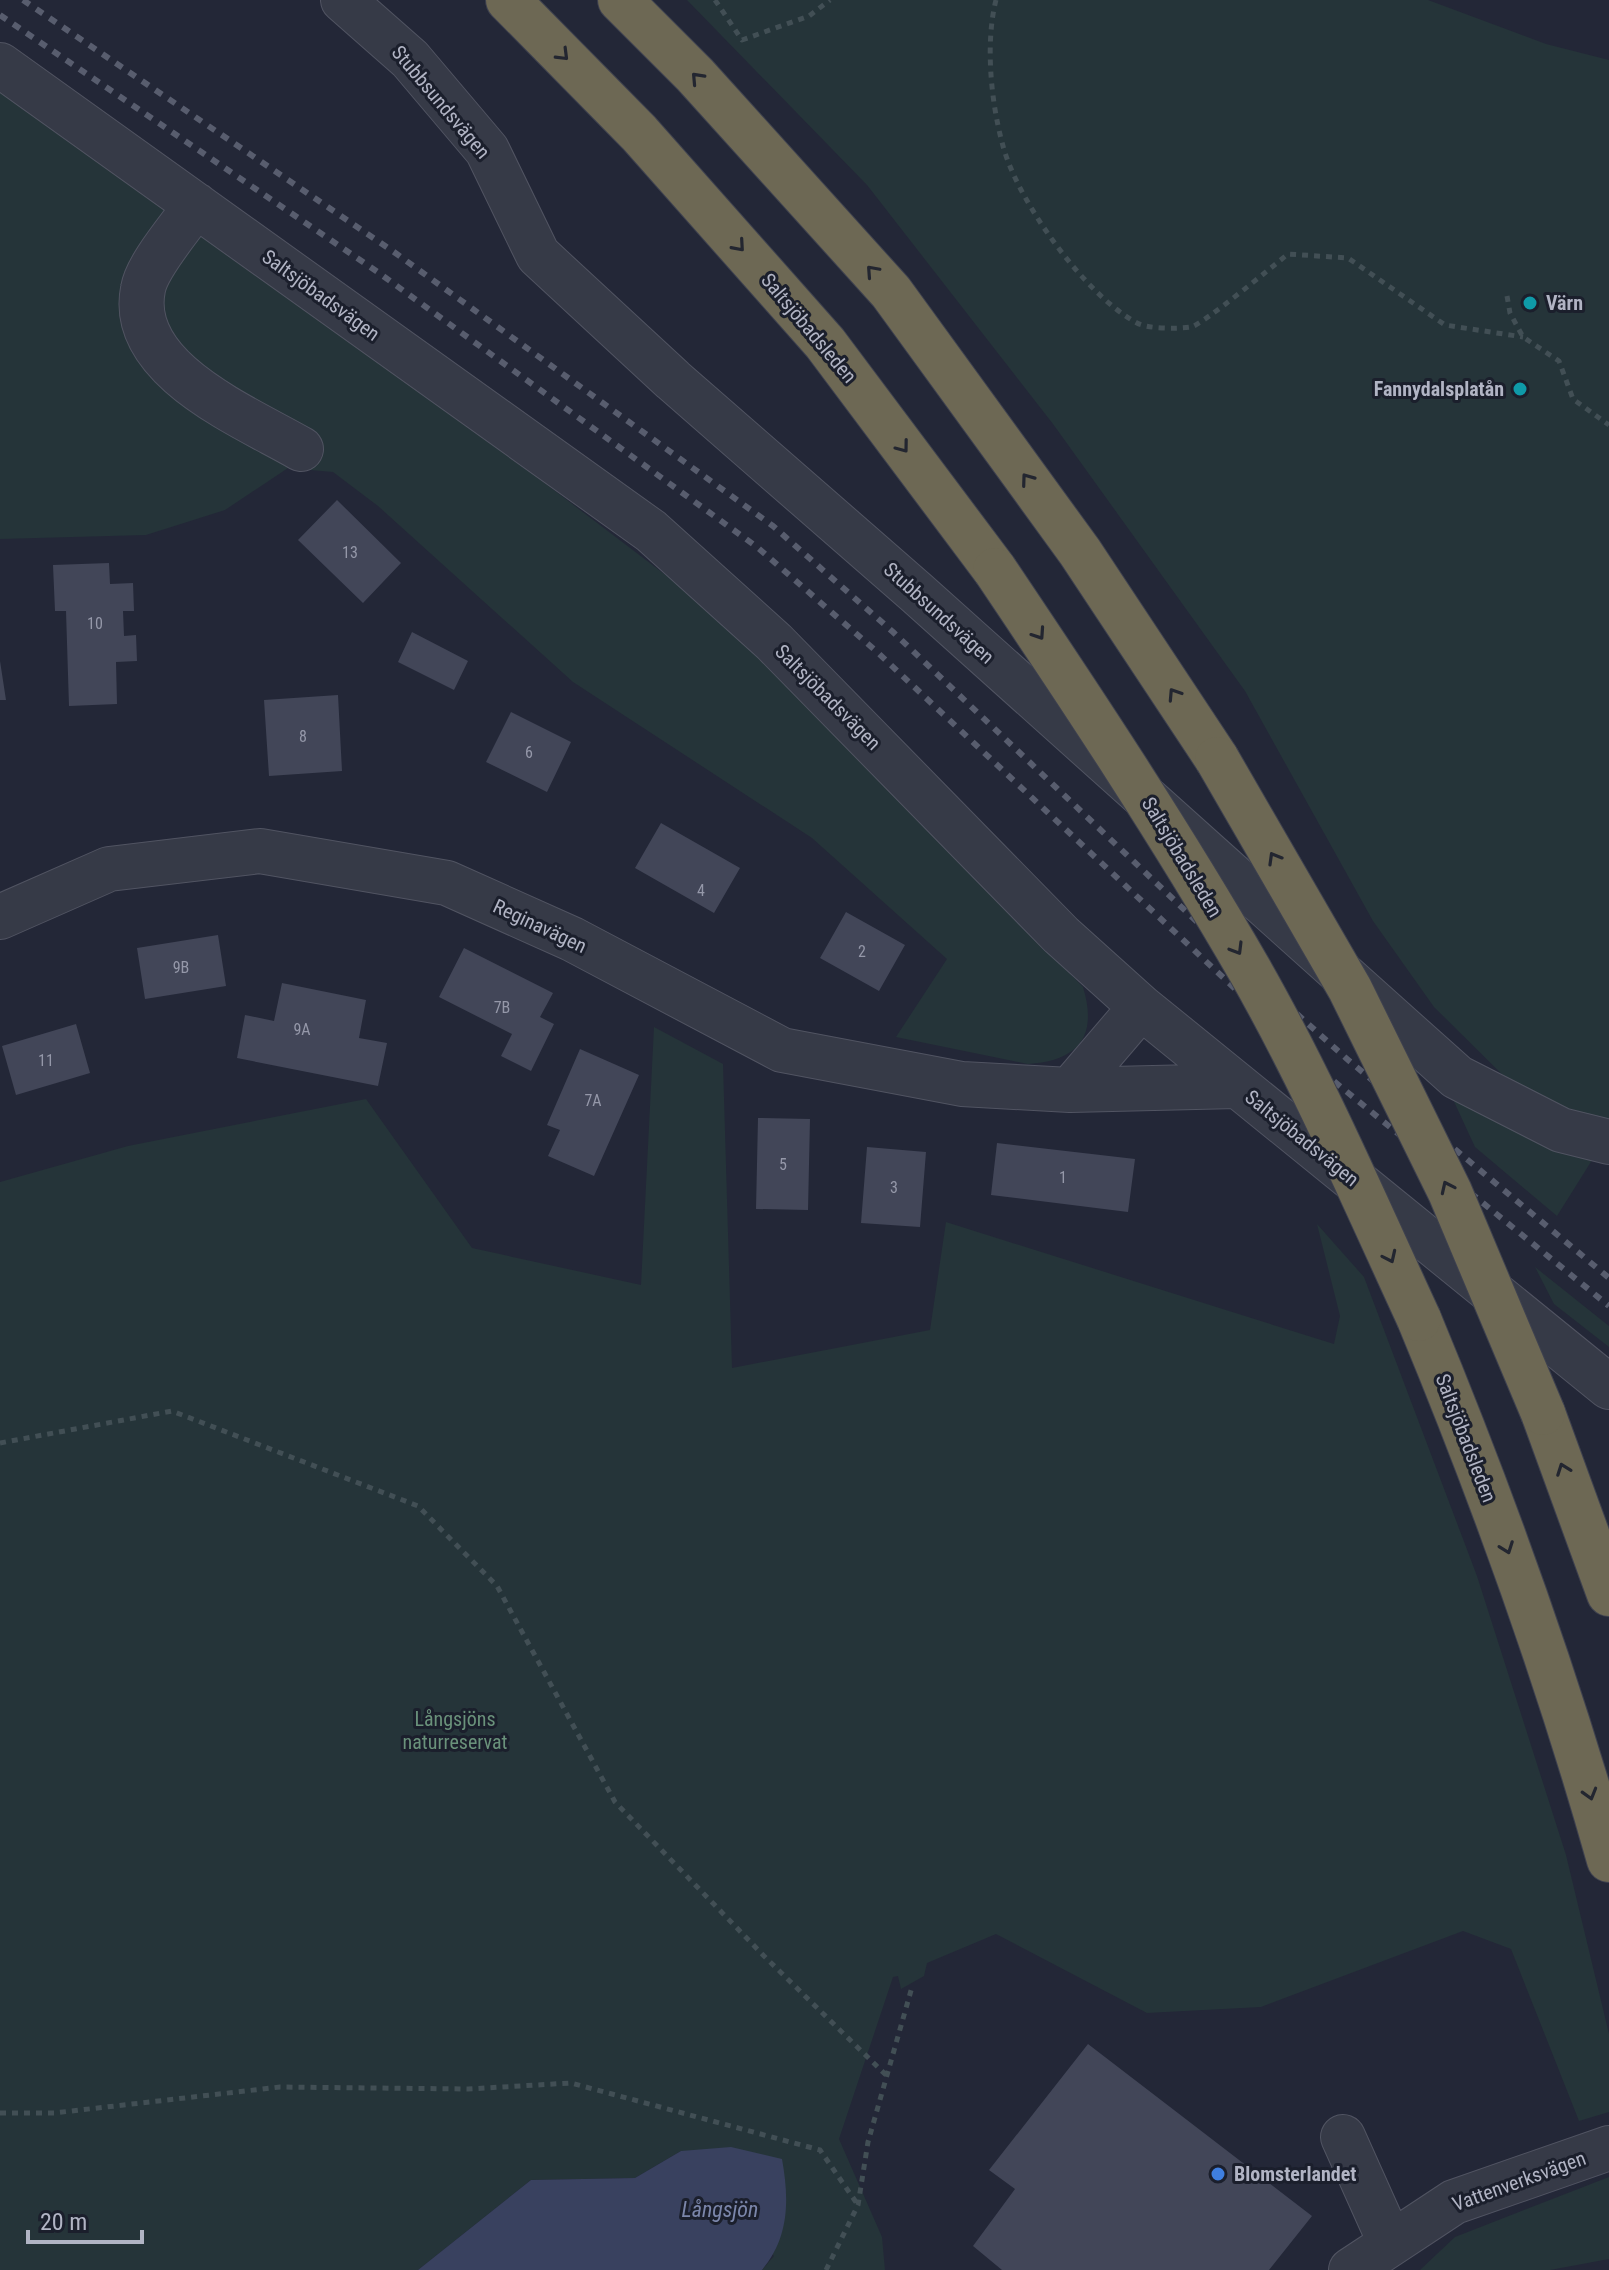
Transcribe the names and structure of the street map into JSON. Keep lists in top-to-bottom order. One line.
{"streets":{"highway":["Saltsjöbadsleden"],"street":["Stubbsundsvägen","Saltsjöbadsvägen","Reginavägen","Vattenverksvägen"]},"crossings":[["Saltsjöbadsvägen","Reginavägen"]],"water":["Långsjön"],"parks":["Långsjöns naturreservat"],"places":["Värn","Fannydalsplatån","Blomsterlandet"],"house_numbers":["13","10","8","6","4","2","9B","7B","9A","11","7A","5","1","3"],"scale_bar":"20 m"}
